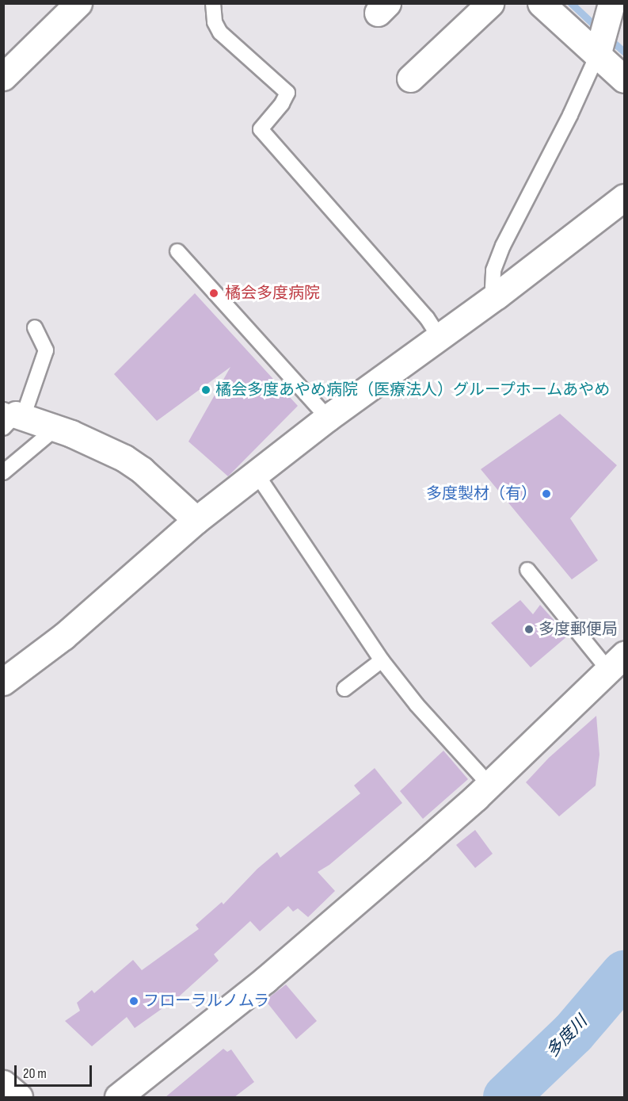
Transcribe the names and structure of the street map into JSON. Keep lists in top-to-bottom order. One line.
{"water":["多度川"],"places":["橘会多度病院","橘会多度あやめ病院（医療法人）グループホームあやめ","多度製材（有）","多度郵便局","フローラルノムラ"],"scale_bar":"20 m"}
